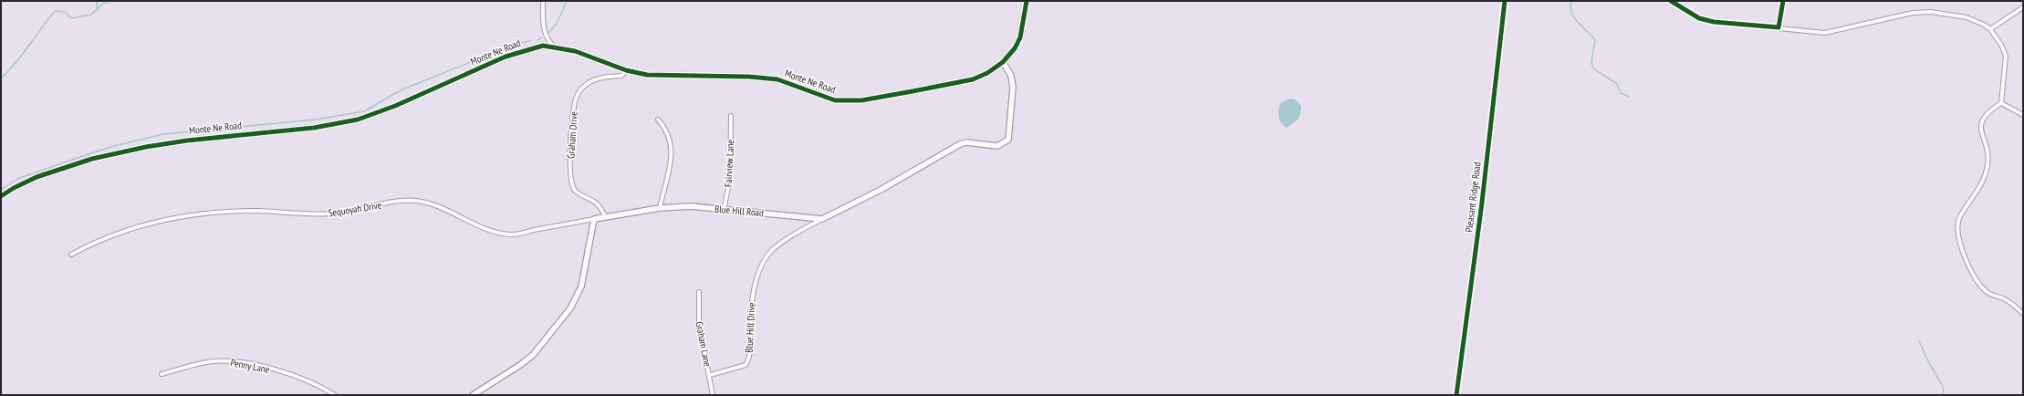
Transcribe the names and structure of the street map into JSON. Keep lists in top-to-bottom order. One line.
{"streets":{"street":["Monte Ne Road","Graham Drive","Fairview Lane","Pleasant Ridge Road","Sequoyah Drive","Blue Hill Road","Blue Hill Drive","Graham Lane","Penny Lane"]},"crossings":[["Monte Ne Road","Graham Drive"],["Graham Drive","Blue Hill Road"],["Fairview Lane","Blue Hill Road"],["Sequoyah Drive","Blue Hill Road"],["Blue Hill Road","Blue Hill Drive"],["Blue Hill Drive","Graham Lane"]]}
